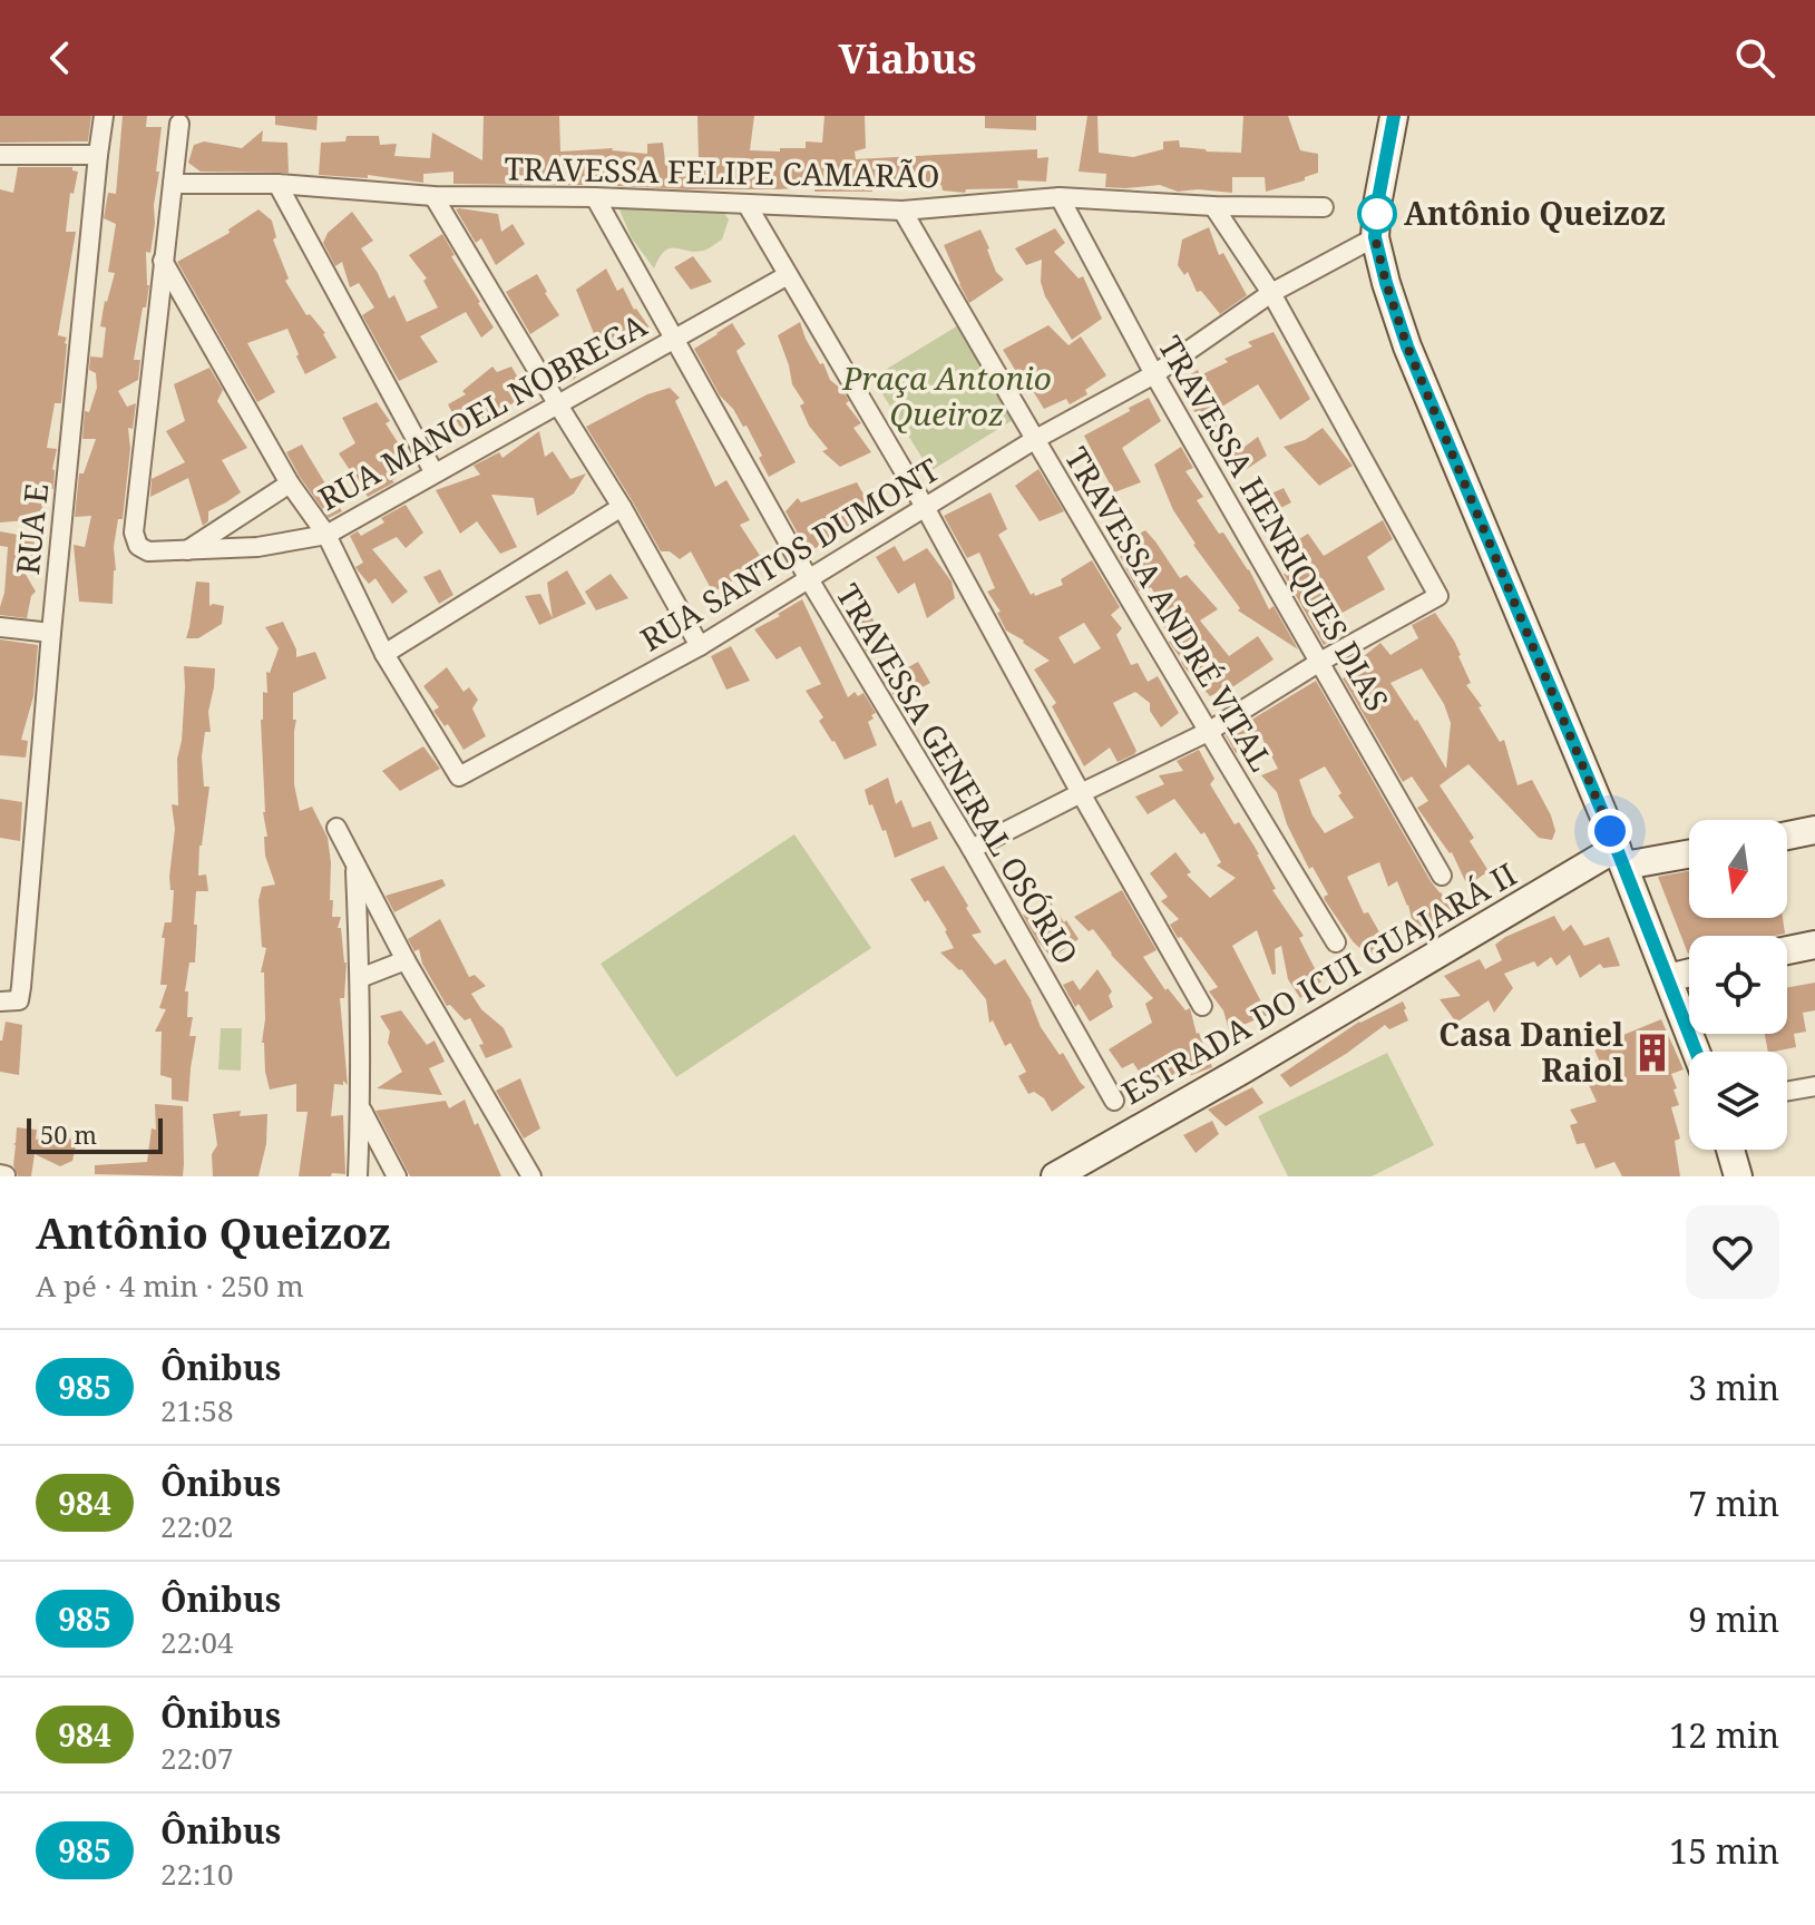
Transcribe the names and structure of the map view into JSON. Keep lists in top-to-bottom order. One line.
{"streets":{"main road":["ESTRADA DO ICUI GUAJARÁ II"],"street":["TRAVESSA FELIPE CAMARÃO","RUA MANOEL NOBREGA","TRAVESSA HENRIQUES DIAS","RUA E","RUA SANTOS DUMONT","TRAVESSA ANDRÉ VITAL","TRAVESSA GENERAL OSÓRIO"]},"crossings":[["TRAVESSA FELIPE CAMARÃO","TRAVESSA HENRIQUES DIAS"],["TRAVESSA FELIPE CAMARÃO","TRAVESSA ANDRÉ VITAL"],["TRAVESSA FELIPE CAMARÃO","TRAVESSA GENERAL OSÓRIO"],["RUA MANOEL NOBREGA","TRAVESSA GENERAL OSÓRIO"],["TRAVESSA HENRIQUES DIAS","RUA SANTOS DUMONT"],["RUA SANTOS DUMONT","TRAVESSA ANDRÉ VITAL"],["RUA SANTOS DUMONT","TRAVESSA GENERAL OSÓRIO"]],"parks":["Praça Antonio Queiroz"],"places":{"other":["Antônio Queizoz"],"building":["Casa Daniel Raiol"]},"lines":["bus line 985"],"scale_bar":"50 m","north":"bottom","page":{"header":"Viabus","scale":"50 m","heading":["Antônio Queizoz","A pé · 4 min · 250 m"],"list":[{"mark":"985","name":"Ônibus","note":"21:58","value":"3 min"},{"mark":"984","name":"Ônibus","note":"22:02","value":"7 min"},{"mark":"985","name":"Ônibus","note":"22:04","value":"9 min"},{"mark":"984","name":"Ônibus","note":"22:07","value":"12 min"},{"mark":"985","name":"Ônibus","note":"22:10","value":"15 min"}]}}
